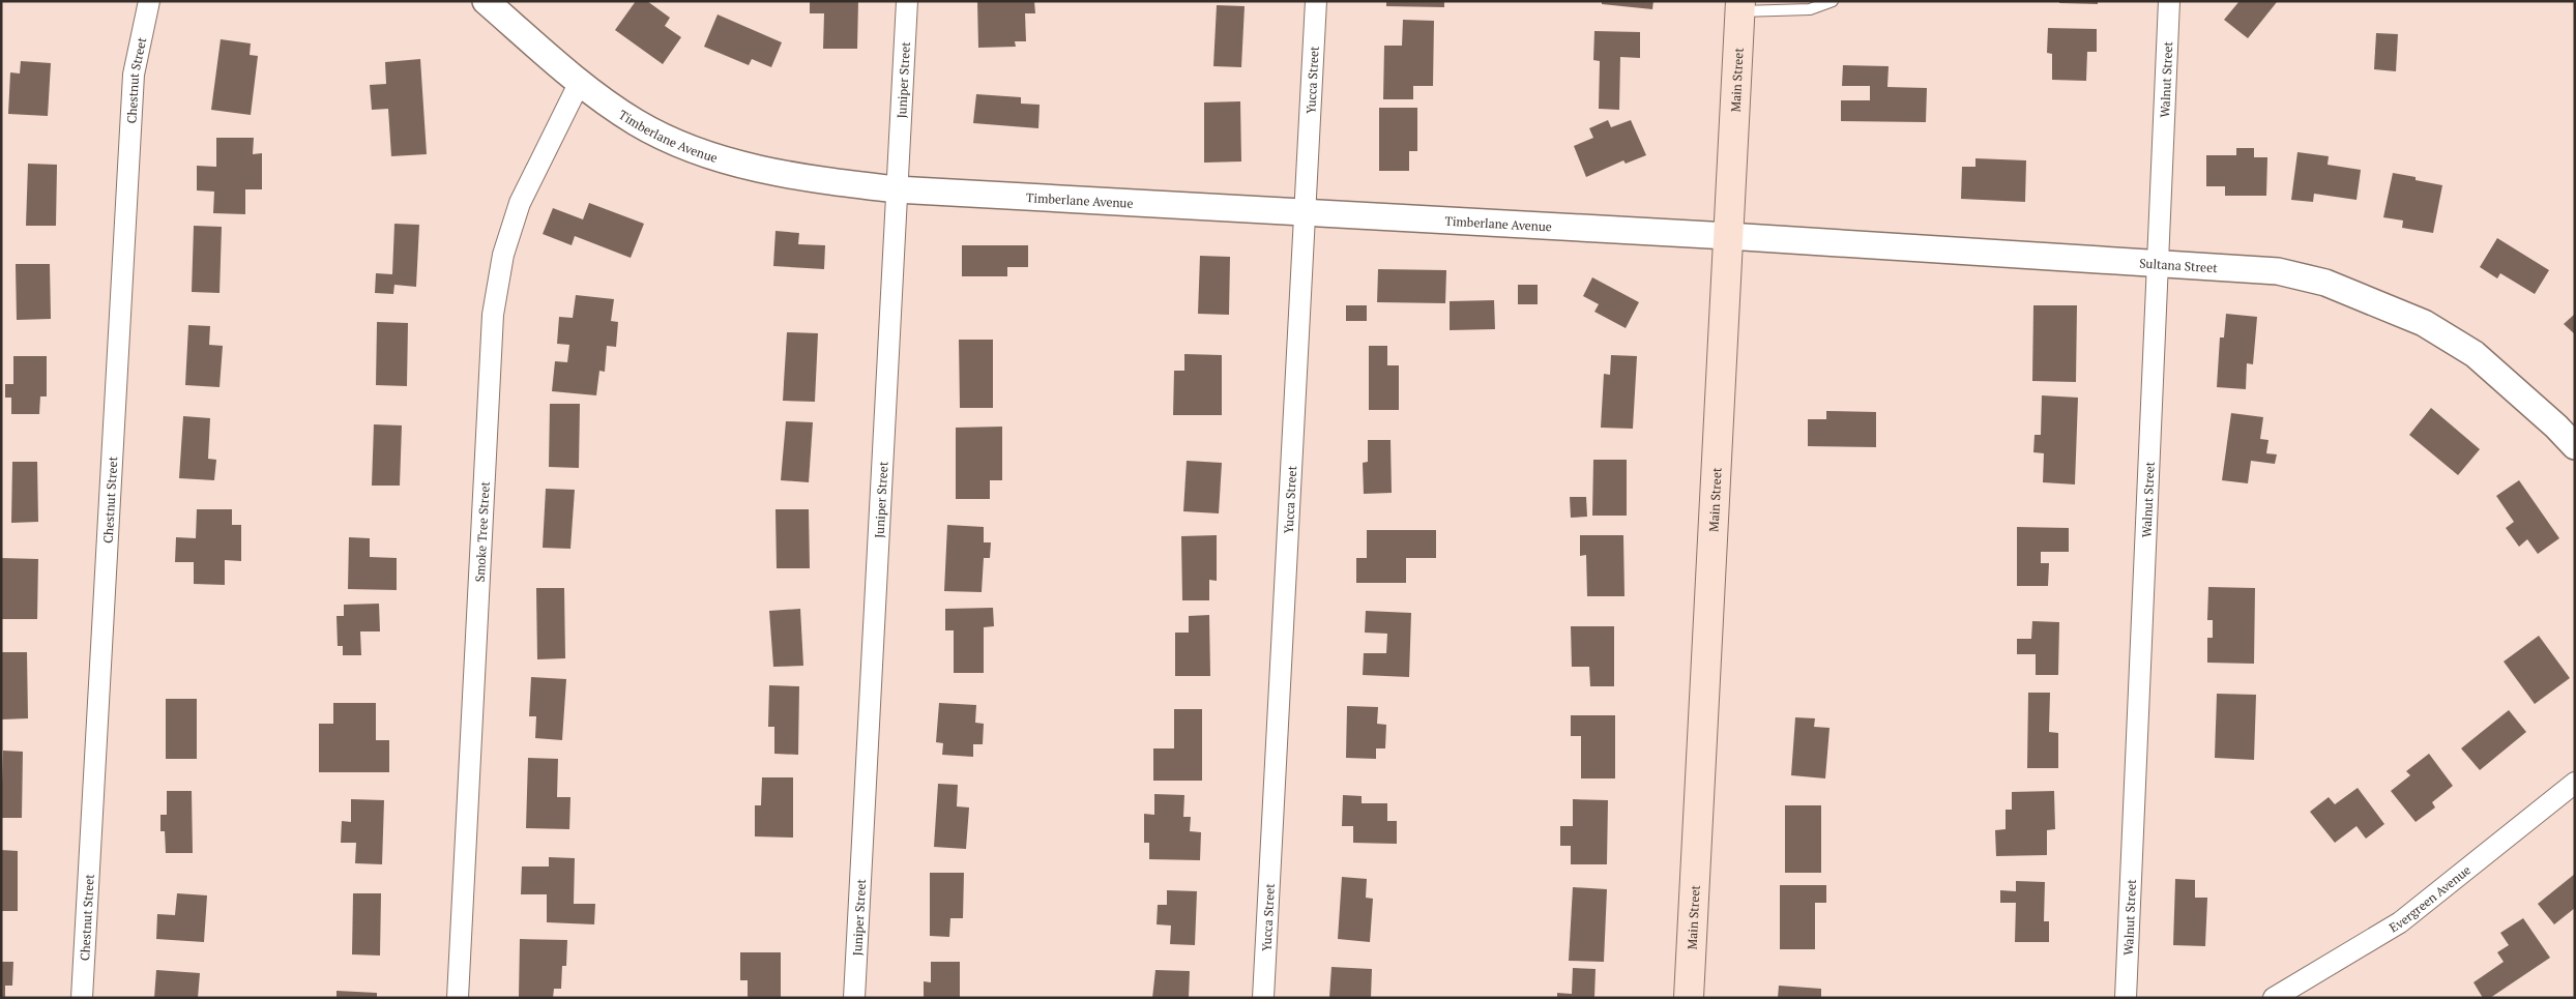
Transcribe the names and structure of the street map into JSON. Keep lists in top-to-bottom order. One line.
{"streets":{"main road":["Main Street"],"street":["Chestnut Street","Juniper Street","Yucca Street","Walnut Street","Timberlane Avenue","Sultana Street","Smoke Tree Street","Evergreen Avenue"]},"crossings":[["Juniper Street","Timberlane Avenue"],["Yucca Street","Timberlane Avenue"],["Main Street","Timberlane Avenue"],["Main Street","Sultana Street"],["Walnut Street","Sultana Street"],["Timberlane Avenue","Sultana Street"],["Timberlane Avenue","Smoke Tree Street"]]}
